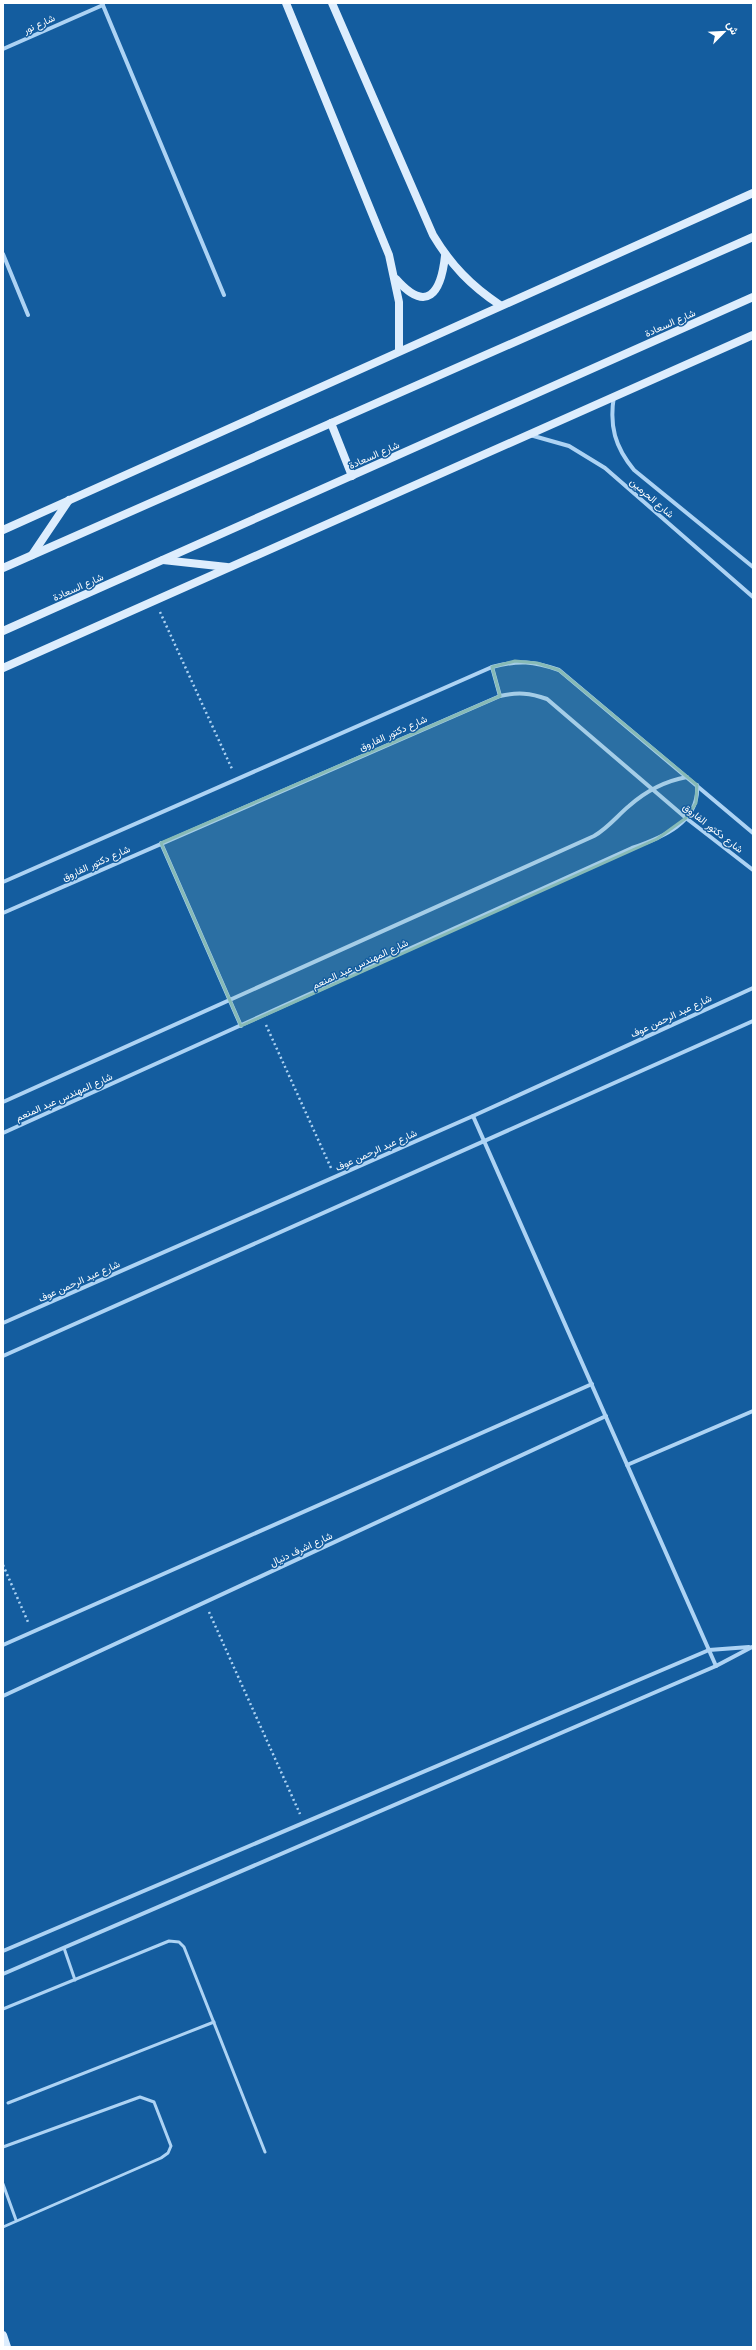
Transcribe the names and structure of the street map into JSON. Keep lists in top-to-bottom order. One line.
{"streets":{"street":["شارع نور","شارع السعادة","شارع الحرمين","شارع دكتور الفاروق","شارع المهندس عبد المنعم","شارع عبد الرحمن عوف","شارع اشرف دنيال"]},"crossings":[["شارع دكتور الفاروق","شارع المهندس عبد المنعم"]],"north":"top right"}
